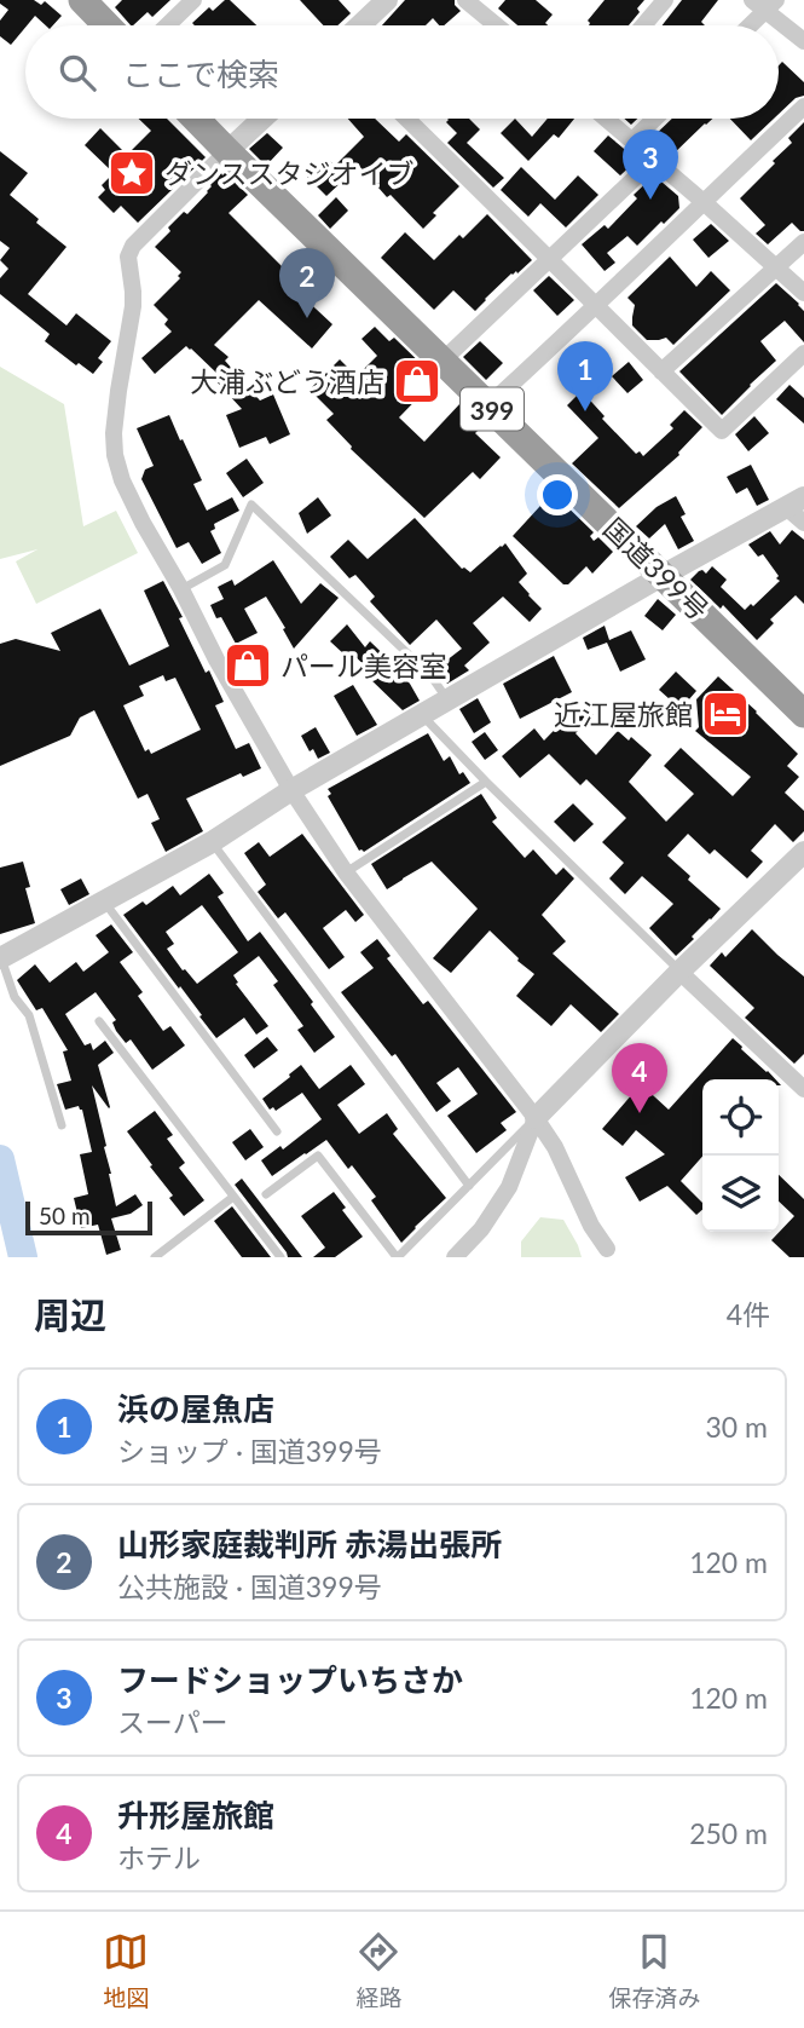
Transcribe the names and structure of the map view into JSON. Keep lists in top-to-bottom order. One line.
{"streets":{"highway":["399","国道399号"]},"places":{"place":["ダンススタジオイブ"],"shop":["大浦ぶどう酒店","パール美容室"],"hotel":["近江屋旅館"]},"scale_bar":"50 m","page":{"search":"ここで検索","pins":["3","2","1","4"],"scale":"50 m","heading":["周辺","4件"],"list":[{"mark":"1","name":"浜の屋魚店","note":"ショップ · 国道399号","value":"30 m"},{"mark":"2","name":"山形家庭裁判所 赤湯出張所","note":"公共施設 · 国道399号","value":"120 m"},{"mark":"3","name":"フードショップいちさか","note":"スーパー","value":"120 m"},{"mark":"4","name":"升形屋旅館","note":"ホテル","value":"250 m"}],"nav":["地図","経路","保存済み"]}}
